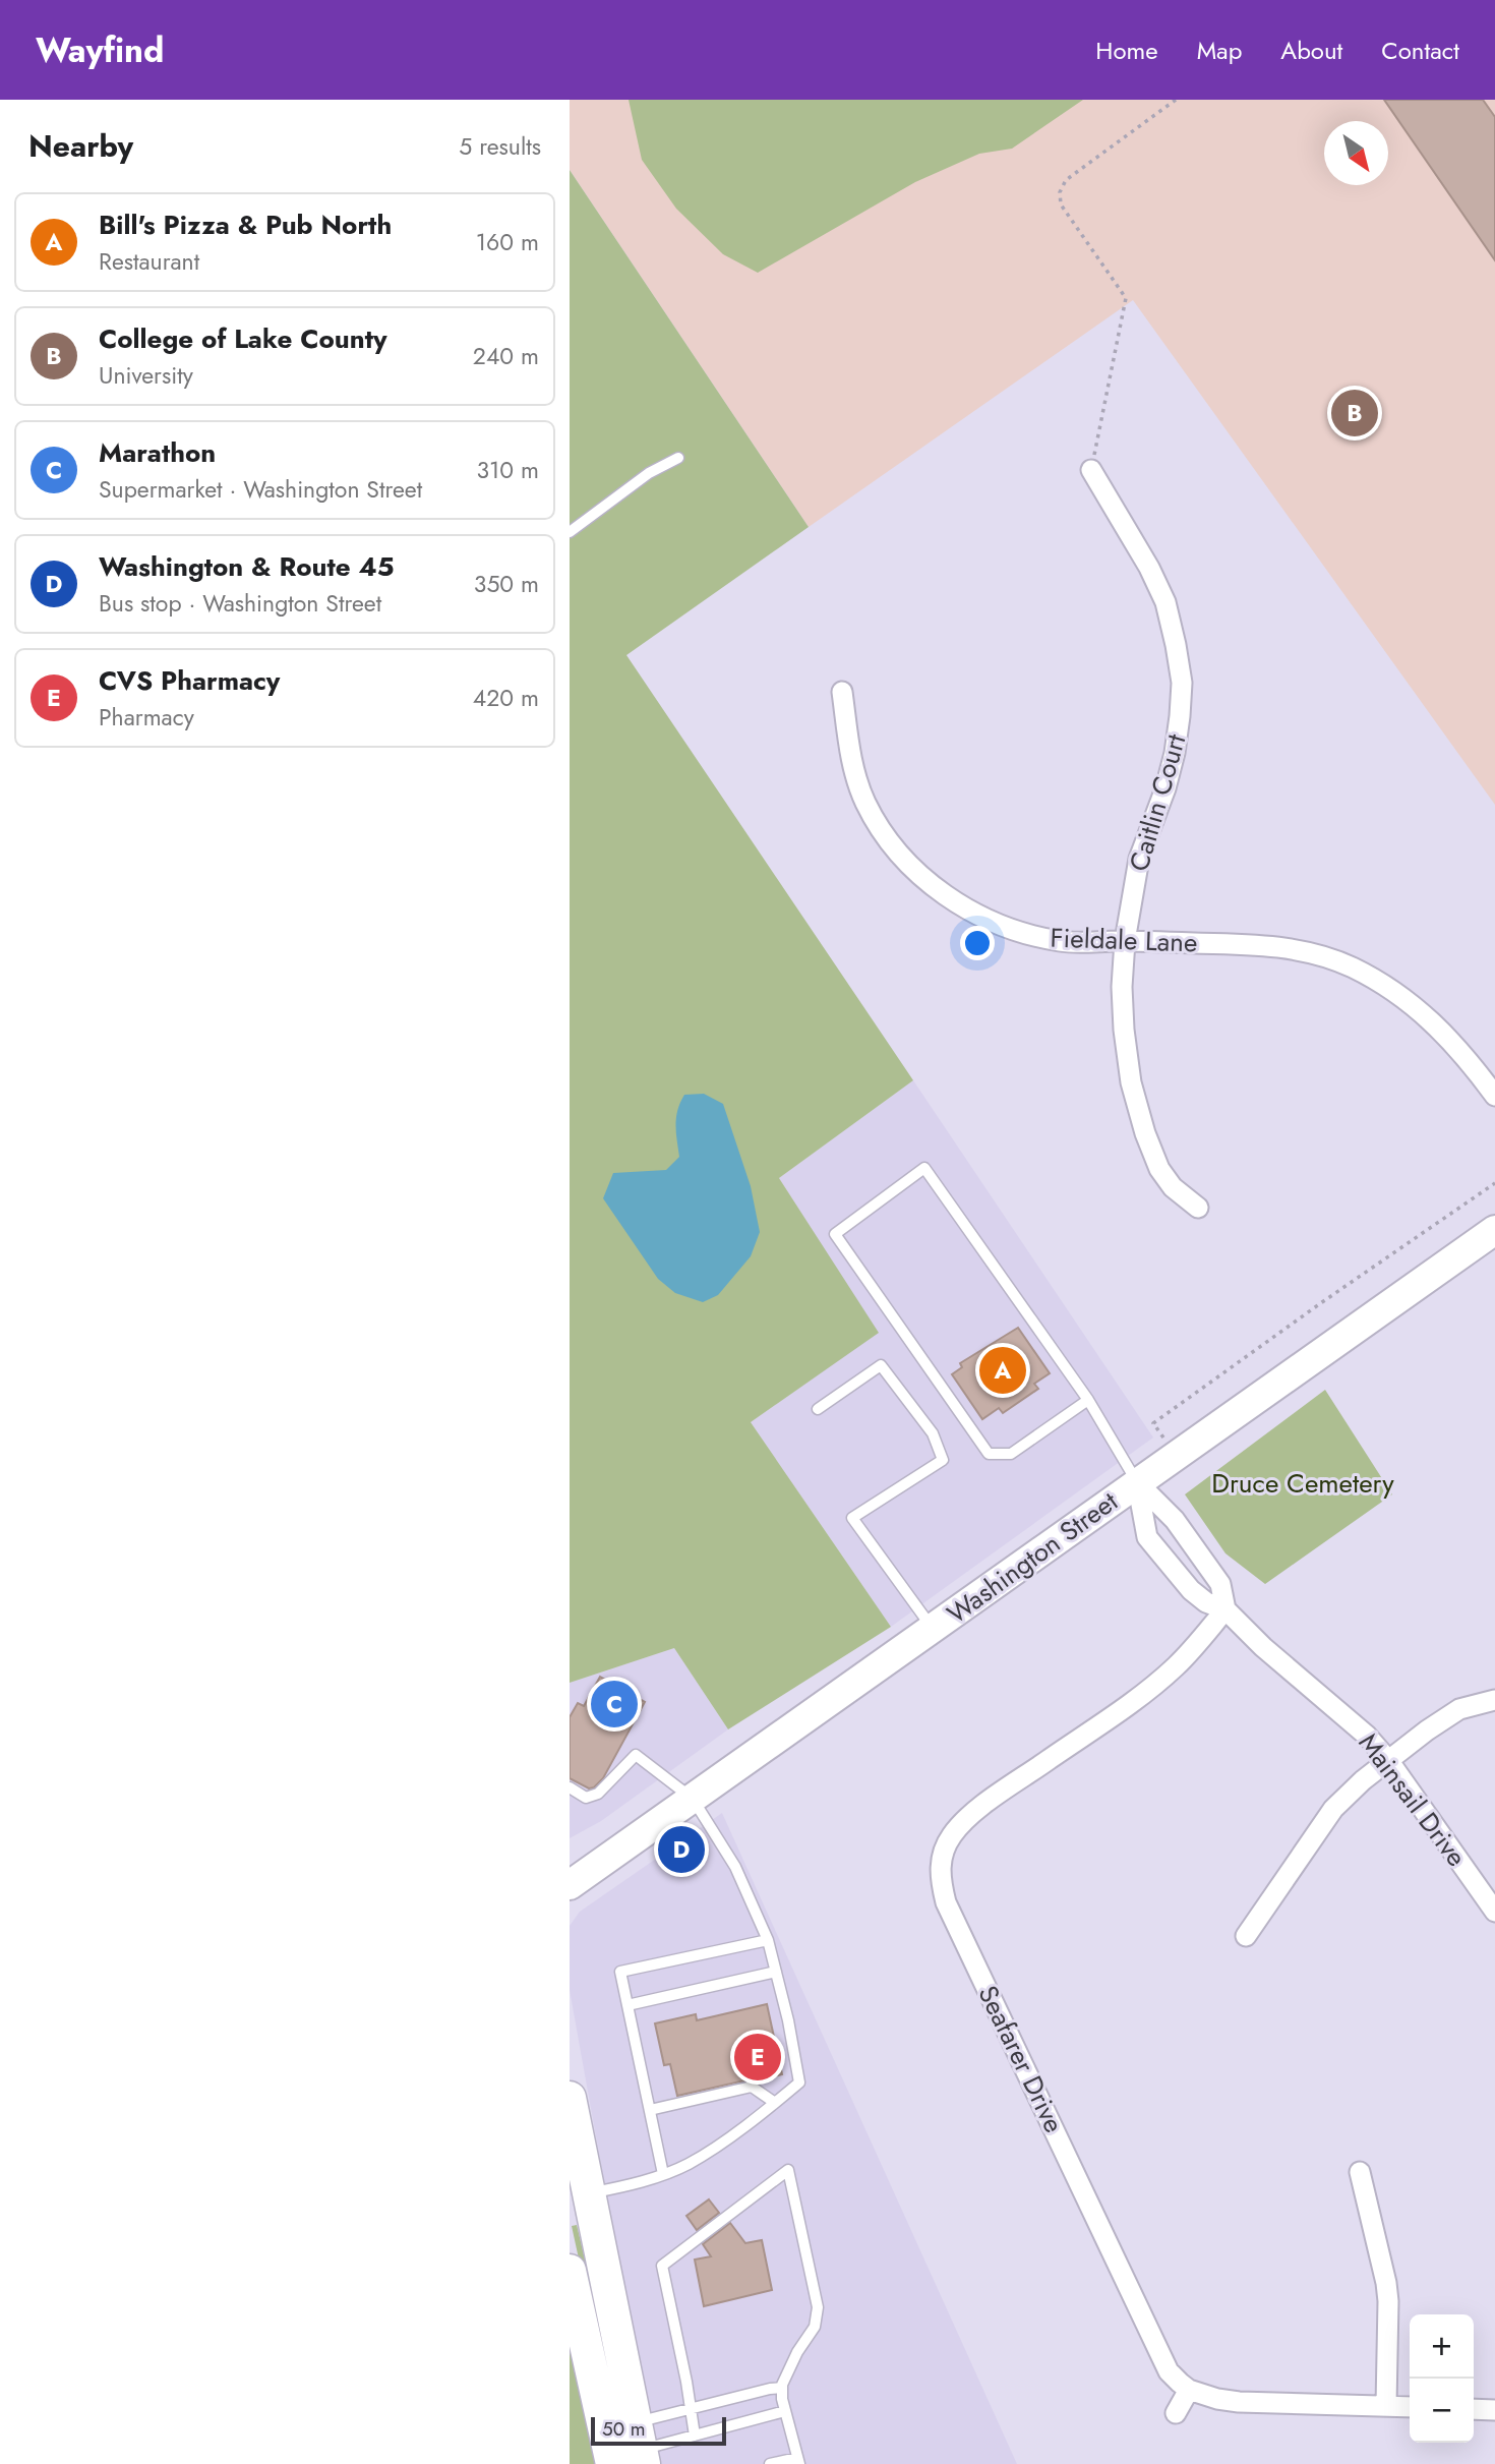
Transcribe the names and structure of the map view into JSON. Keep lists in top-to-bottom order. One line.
{"streets":{"main road":["Washington Street"],"street":["Caitlin Court","Fieldale Lane","Mainsail Drive","Seafarer Drive"]},"crossings":[["Caitlin Court","Fieldale Lane"],["Washington Street","Mainsail Drive"],["Mainsail Drive","Seafarer Drive"]],"parks":["Druce Cemetery"],"scale_bar":"50 m","north":"bottom right","page":{"header":"Wayfind","nav":["Home","Map","About","Contact"],"heading":["Nearby","5 results"],"list":[{"mark":"A","name":"Bill's Pizza & Pub North","note":"Restaurant","value":"160 m"},{"mark":"B","name":"College of Lake County","note":"University","value":"240 m"},{"mark":"C","name":"Marathon","note":"Supermarket · Washington Street","value":"310 m"},{"mark":"D","name":"Washington & Route 45","note":"Bus stop · Washington Street","value":"350 m"},{"mark":"E","name":"CVS Pharmacy","note":"Pharmacy","value":"420 m"}],"pins":["B","A","C","D","E"],"map_buttons":["+","−"],"scale":"50 m"}}
